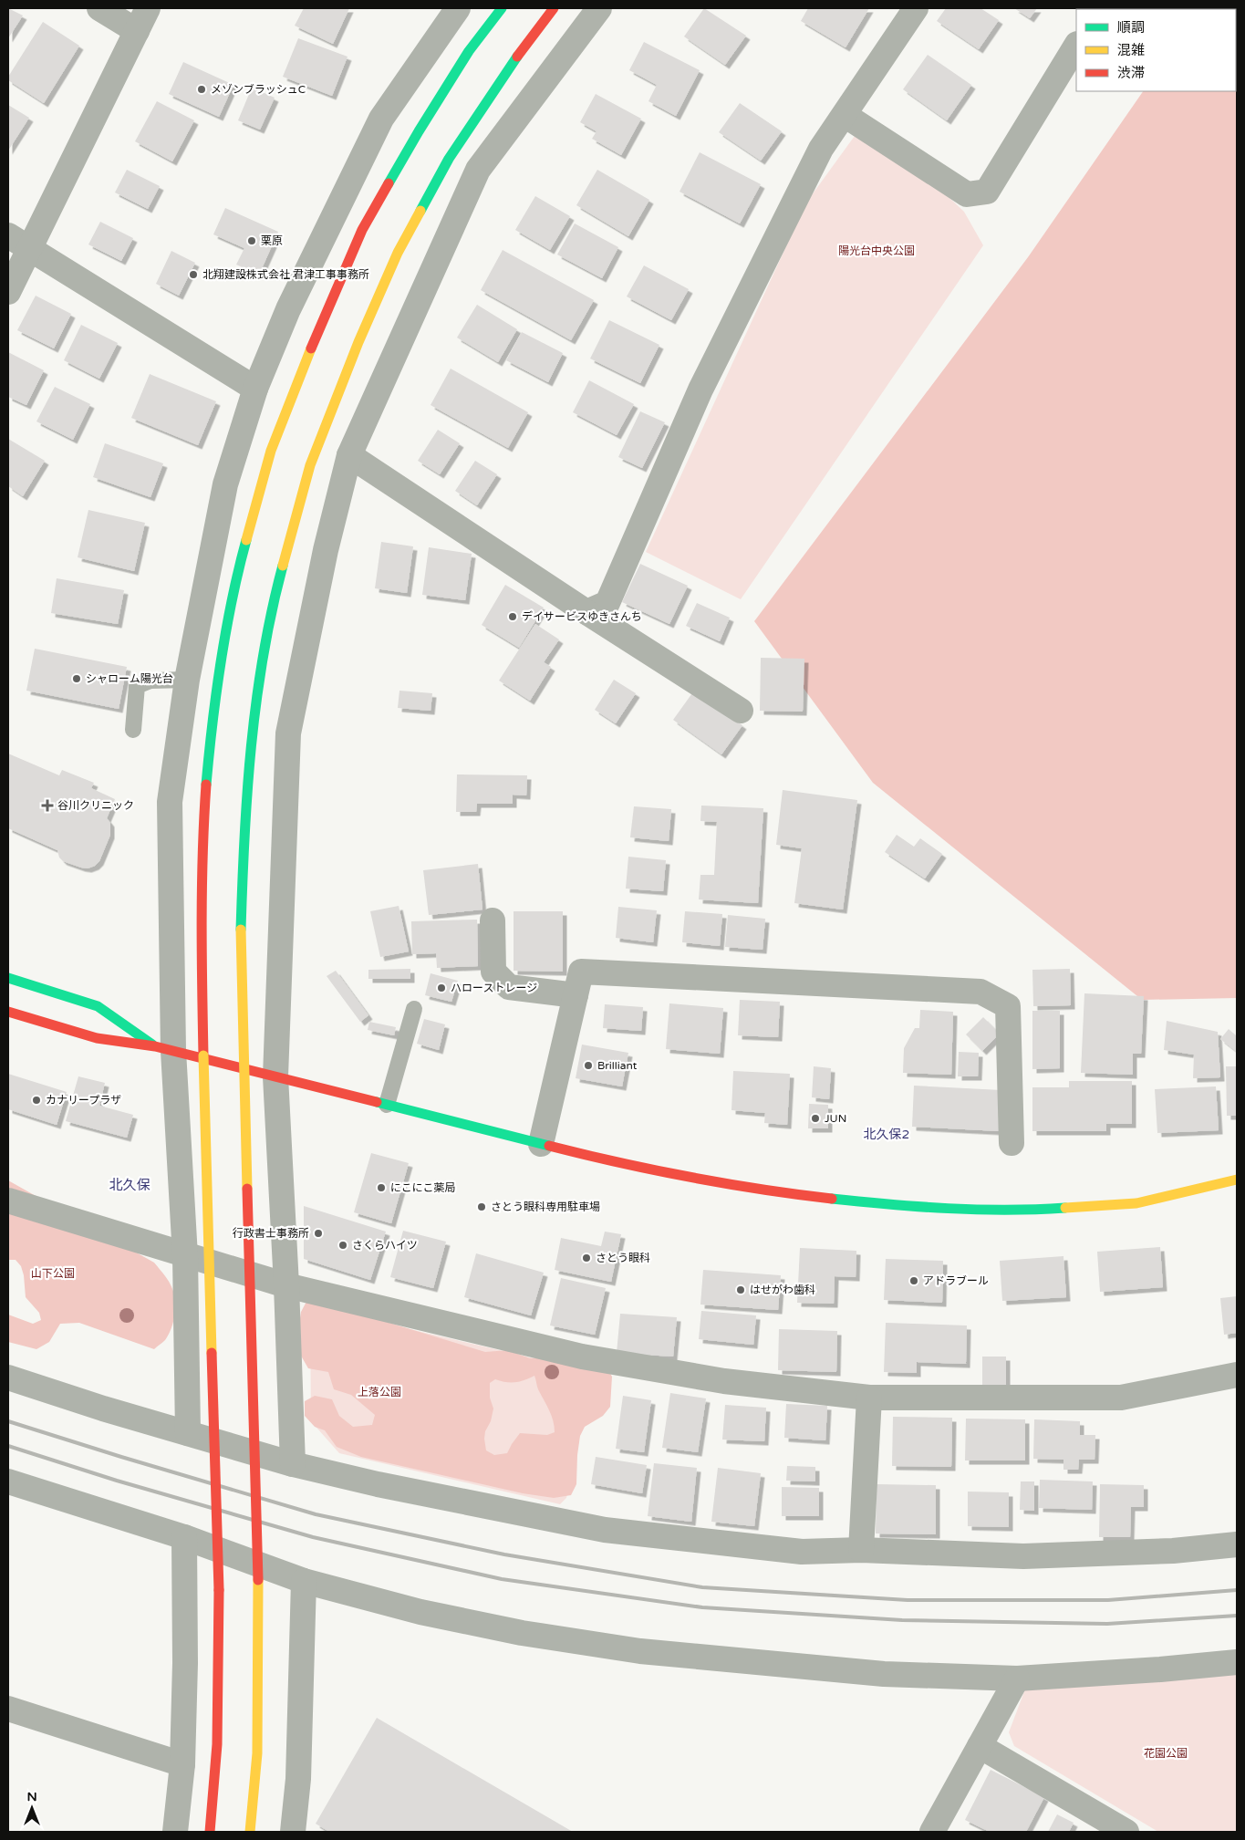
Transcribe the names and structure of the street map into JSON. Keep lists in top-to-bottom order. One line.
{"districts":["北久保2","北久保"],"parks":["陽光台中央公園","山下公園","上落公園","花園公園"],"places":{"other":["メゾンブラッシュC","栗原","北翔建設株式会社 君津工事事務所","デイサービスゆきさんち","シャローム陽光台","ハローストレージ","Brilliant","カナリープラザ","JUN","にこにこ薬局","さとう眼科専用駐車場","行政書士事務所","さくらハイツ","さとう眼科","アドラブール","はせがわ歯科"],"health":["谷川クリニック"]},"legend":["順調","混雑","渋滞"],"north":"top"}
